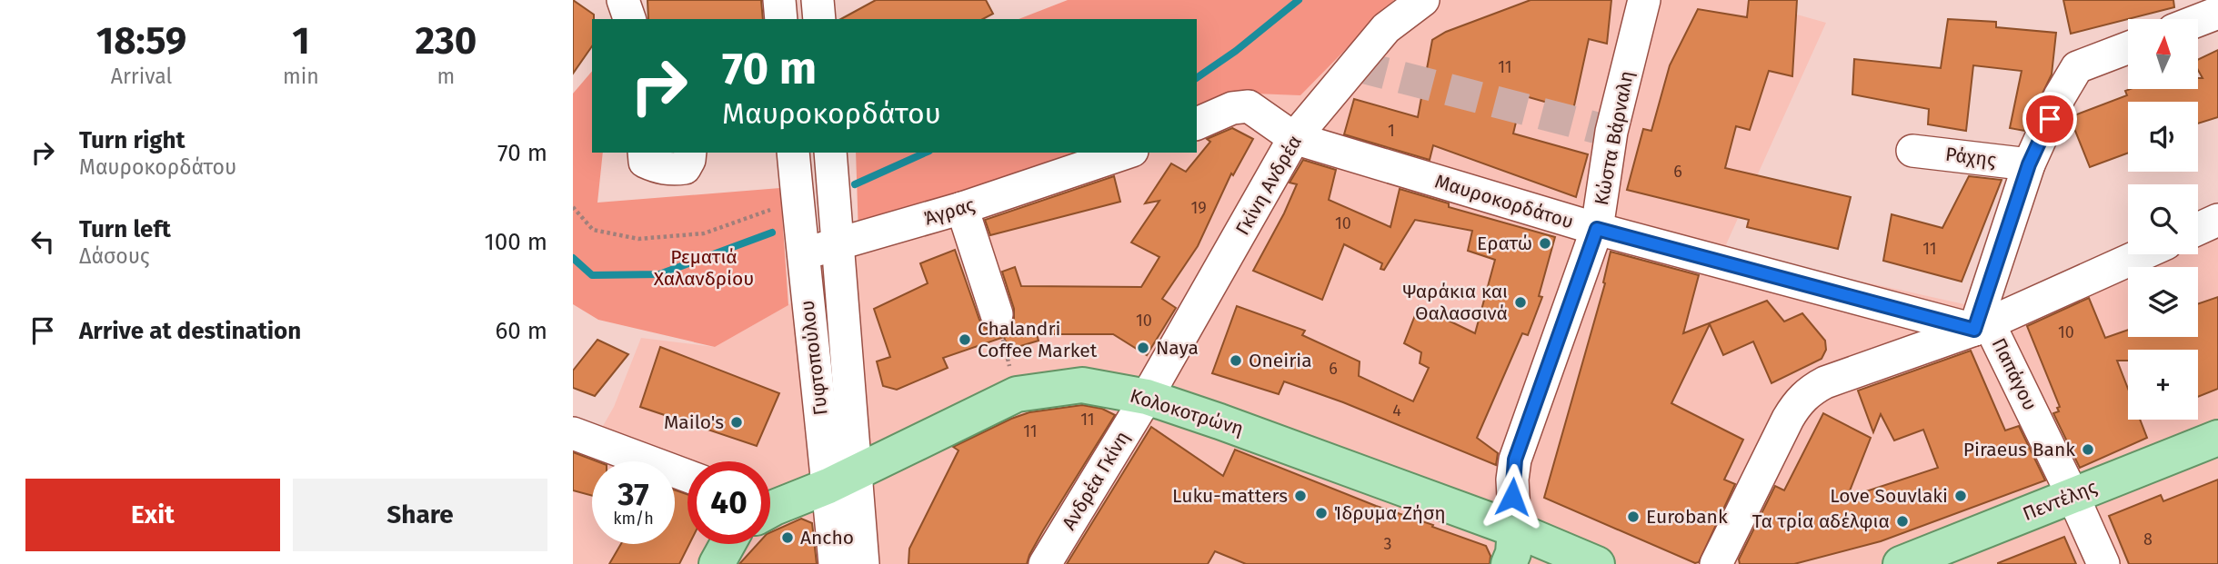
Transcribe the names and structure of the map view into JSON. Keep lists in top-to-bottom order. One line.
{"streets":{"main road":["Κολοκοτρώνη","Πεντέλης"],"street":["Κώστα Βάρναλη","Ράχης","Γκίνη Ανδρέα","Μαυροκορδάτου","Άγρας","Γυφτοπούλου","Παπάγου","Ανδρέα Γκίνη"]},"crossings":[["Κώστα Βάρναλη","Μαυροκορδάτου"],["Κώστα Βάρναλη","Κολοκοτρώνη"],["Γκίνη Ανδρέα","Μαυροκορδάτου"],["Γκίνη Ανδρέα","Κολοκοτρώνη"],["Γκίνη Ανδρέα","Ανδρέα Γκίνη"],["Μαυροκορδάτου","Παπάγου"],["Άγρας","Γυφτοπούλου"],["Γυφτοπούλου","Κολοκοτρώνη"],["Παπάγου","Πεντέλης"],["Κολοκοτρώνη","Ανδρέα Γκίνη"]],"parks":["Ρεματιά Χαλανδρίου"],"places":["Ερατώ","Ψαράκια και Θαλασσινά","Chalandri Coffee Market","Naya","Oneiria","Mailo's","Piraeus Bank","Luku-matters","Love Souvlaki","Ίδρυμα Ζήση","Eurobank","Τα τρία αδέλφια","Ancho"],"house_numbers":["11","1","6","19","10","11","10","10","6","4","11","11","8","3"],"north":"top","page":{"eta":["18:59","Arrival","1","min","230","m"],"map_buttons":"+","turn":["70 m","Μαυροκορδάτου"],"list":[{"name":"Turn right","note":"Μαυροκορδάτου","value":"70 m"},{"name":"Turn left","note":"Δάσους","value":"100 m"},{"name":"Arrive at destination","value":"60 m"}],"speed":"37 km/h","limit":"40","buttons":["Exit","Share"]}}
